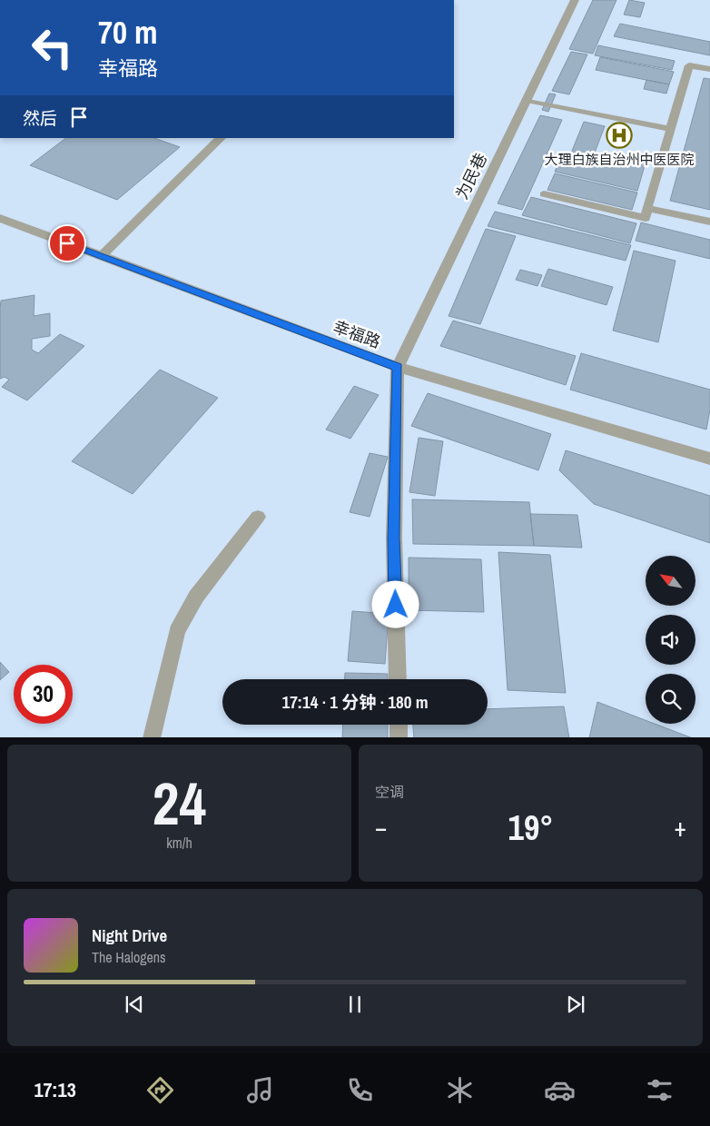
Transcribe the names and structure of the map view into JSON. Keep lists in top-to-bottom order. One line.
{"streets":{"street":["为民巷","幸福路"]},"crossings":[["为民巷","幸福路"]],"places":{"hospital":["大理白族自治州中医医院"]},"north":"top left","page":{"turn":["70 m","幸福路"],"then":"然后","limit":"30","trip":"17:14 · 1 分钟 · 180 m","tile":[["24","km/h"],"空调"],"heat":["−","19°","+"],"song":["Night Drive","The Halogens"],"tabs":"17:13"}}
